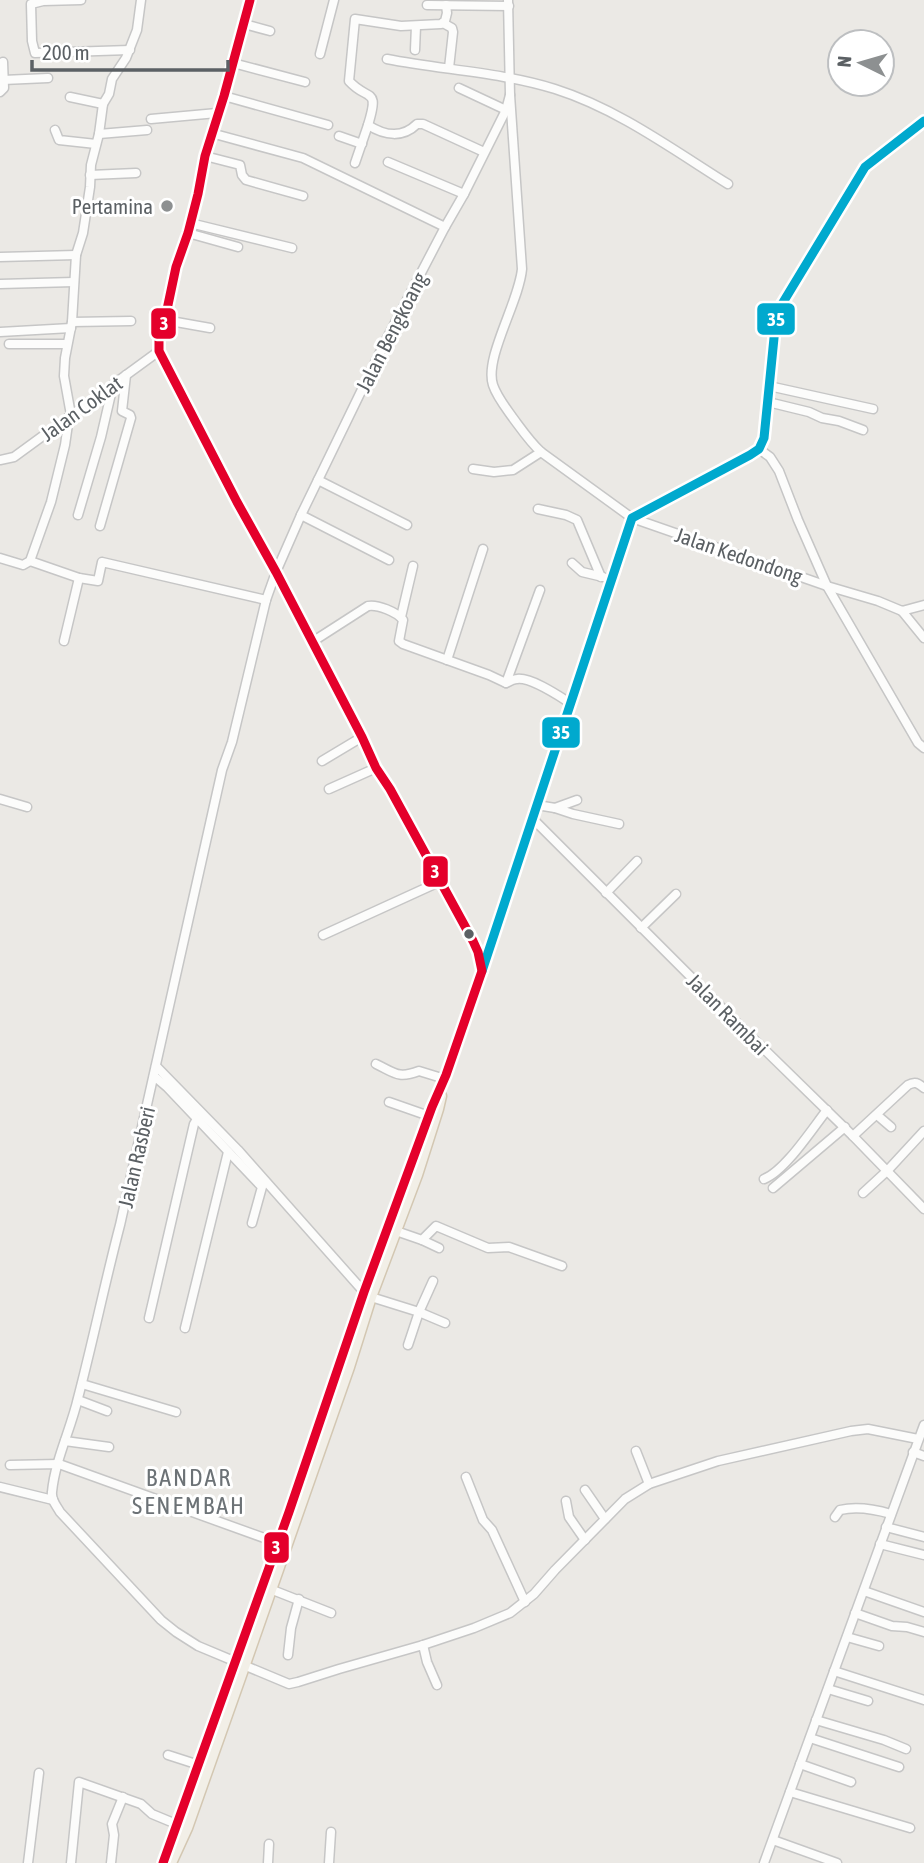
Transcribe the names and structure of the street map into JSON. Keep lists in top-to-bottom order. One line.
{"streets":{"street":["Jalan Bengkoang","Jalan Coklat","Jalan Kedondong","Jalan Rambai","Jalan Rasberi"]},"crossings":[["Jalan Bengkoang","Jalan Kedondong"],["Jalan Bengkoang","Jalan Rasberi"]],"districts":["BANDAR SENEMBAH"],"places":["Pertamina"],"lines":["transit line 3","transit line 35"],"scale_bar":"200 m","north":"left"}
